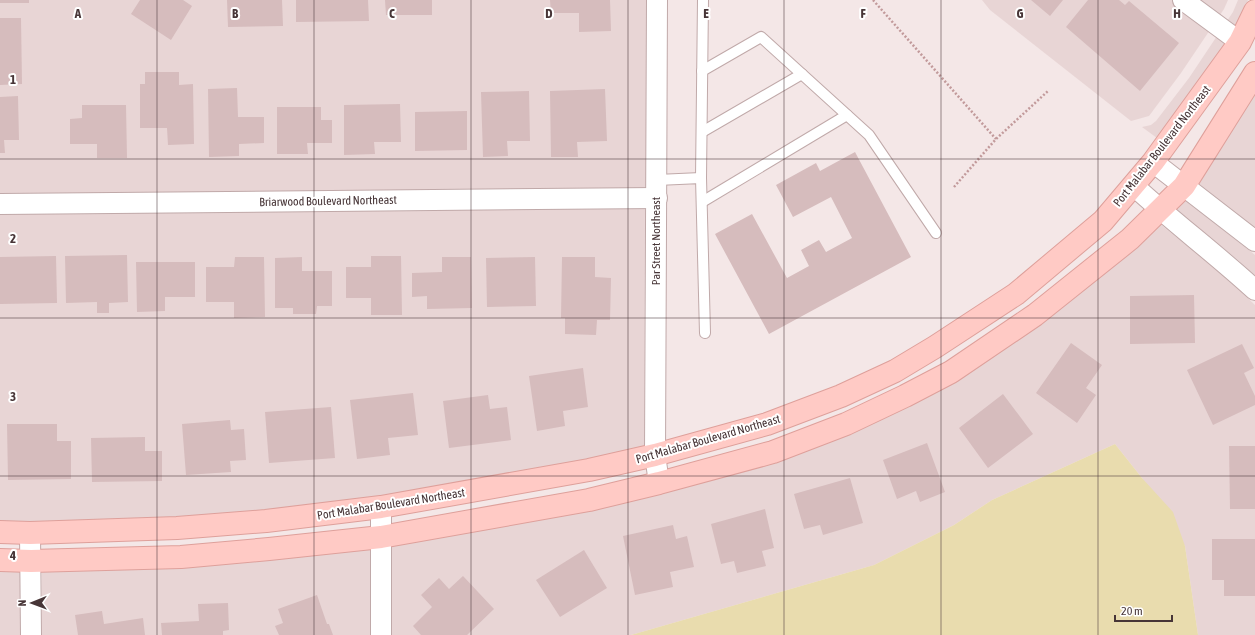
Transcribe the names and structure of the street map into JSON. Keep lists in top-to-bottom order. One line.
{"streets":{"street":["Port Malabar Boulevard Northeast","Briarwood Boulevard Northeast","Par Street Northeast"]},"crossings":[["Port Malabar Boulevard Northeast","Par Street Northeast"],["Briarwood Boulevard Northeast","Par Street Northeast"]],"scale_bar":"20 m","north":"left","grid":{"columns":["A","B","C","D","E","F","G","H"],"rows":["1","2","3","4"]}}
